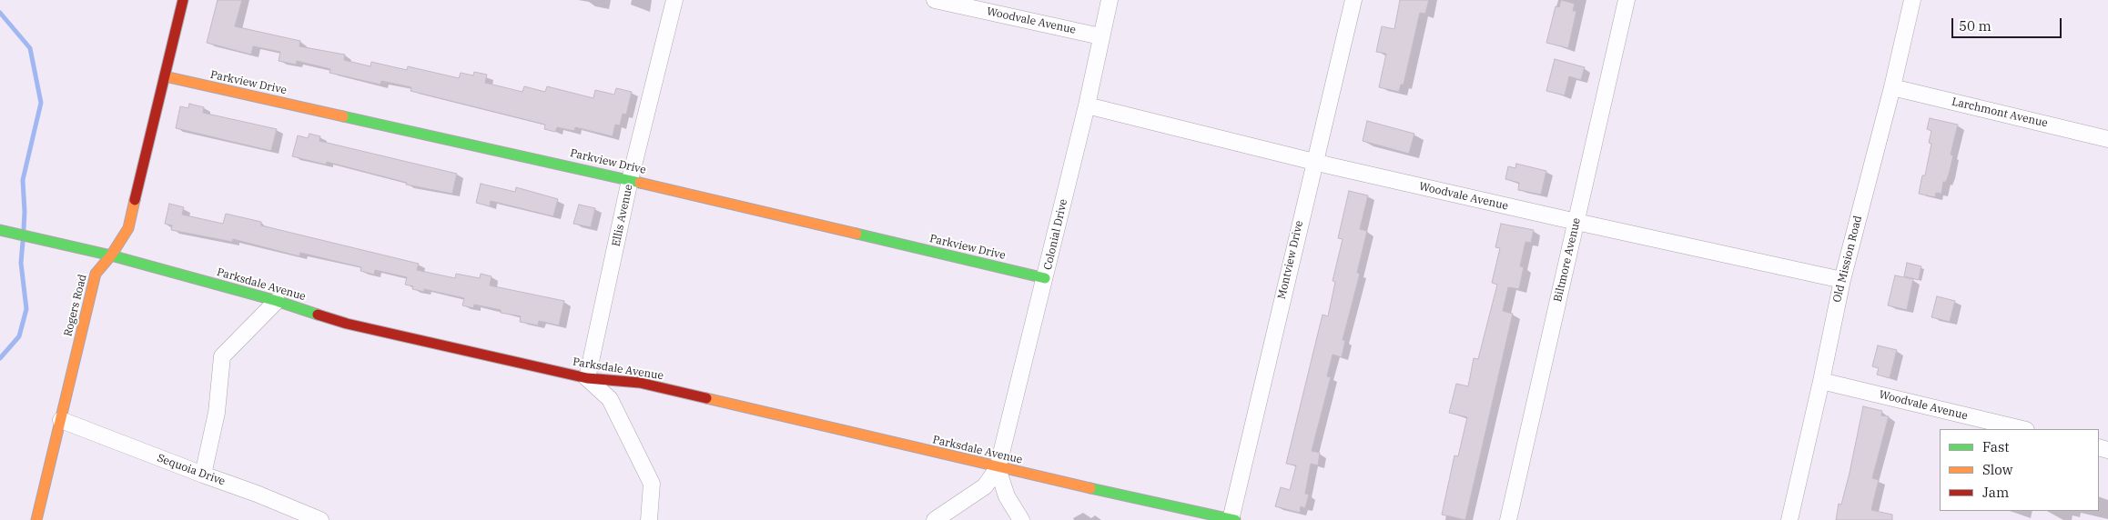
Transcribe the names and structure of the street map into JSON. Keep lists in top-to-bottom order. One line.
{"streets":{"street":["Woodvale Avenue","Parkview Drive","Larchmont Avenue","Ellis Avenue","Colonial Drive","Old Mission Road","Montview Drive","Biltmore Avenue","Parksdale Avenue","Rogers Road","Sequoia Drive"]},"crossings":[["Woodvale Avenue","Colonial Drive"],["Woodvale Avenue","Old Mission Road"],["Woodvale Avenue","Montview Drive"],["Woodvale Avenue","Biltmore Avenue"],["Parkview Drive","Ellis Avenue"],["Parkview Drive","Colonial Drive"],["Parkview Drive","Rogers Road"],["Larchmont Avenue","Old Mission Road"],["Ellis Avenue","Parksdale Avenue"],["Colonial Drive","Parksdale Avenue"],["Montview Drive","Parksdale Avenue"],["Parksdale Avenue","Rogers Road"],["Rogers Road","Sequoia Drive"]],"legend":["Fast","Slow","Jam"],"scale_bar":"50 m"}
